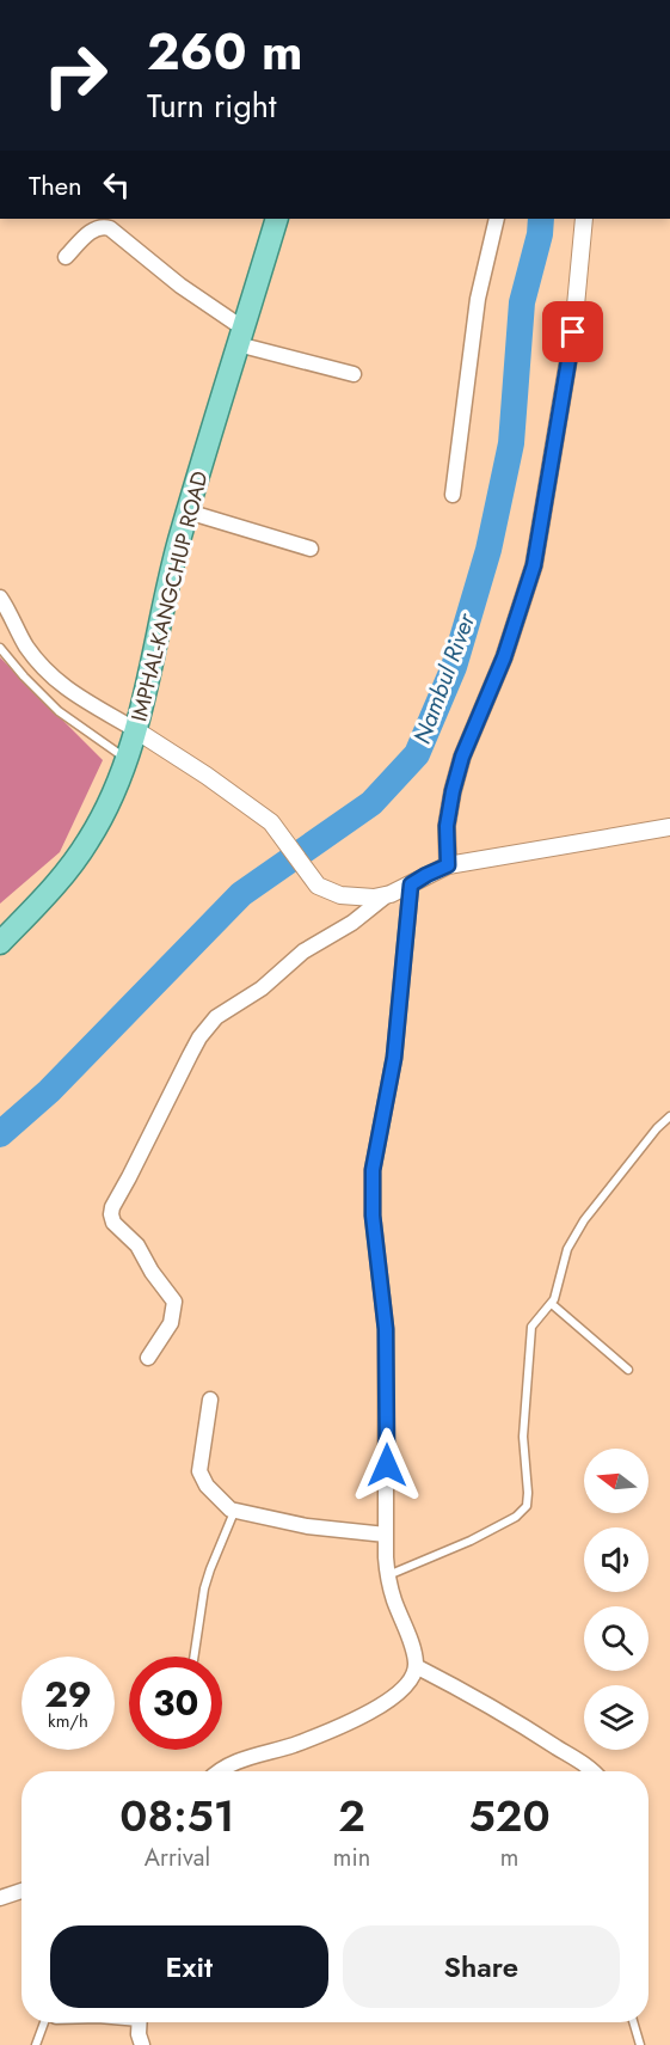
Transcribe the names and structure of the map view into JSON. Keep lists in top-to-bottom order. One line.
{"streets":{"main road":["IMPHAL-KANGCHUP ROAD"]},"water":["Nambul River"],"north":"left","page":{"turn":["260 m","Turn right"],"then":"Then","speed":"29 km/h","limit":"30","eta":["08:51","Arrival","2","min","520","m"],"buttons":["Exit","Share"]}}
